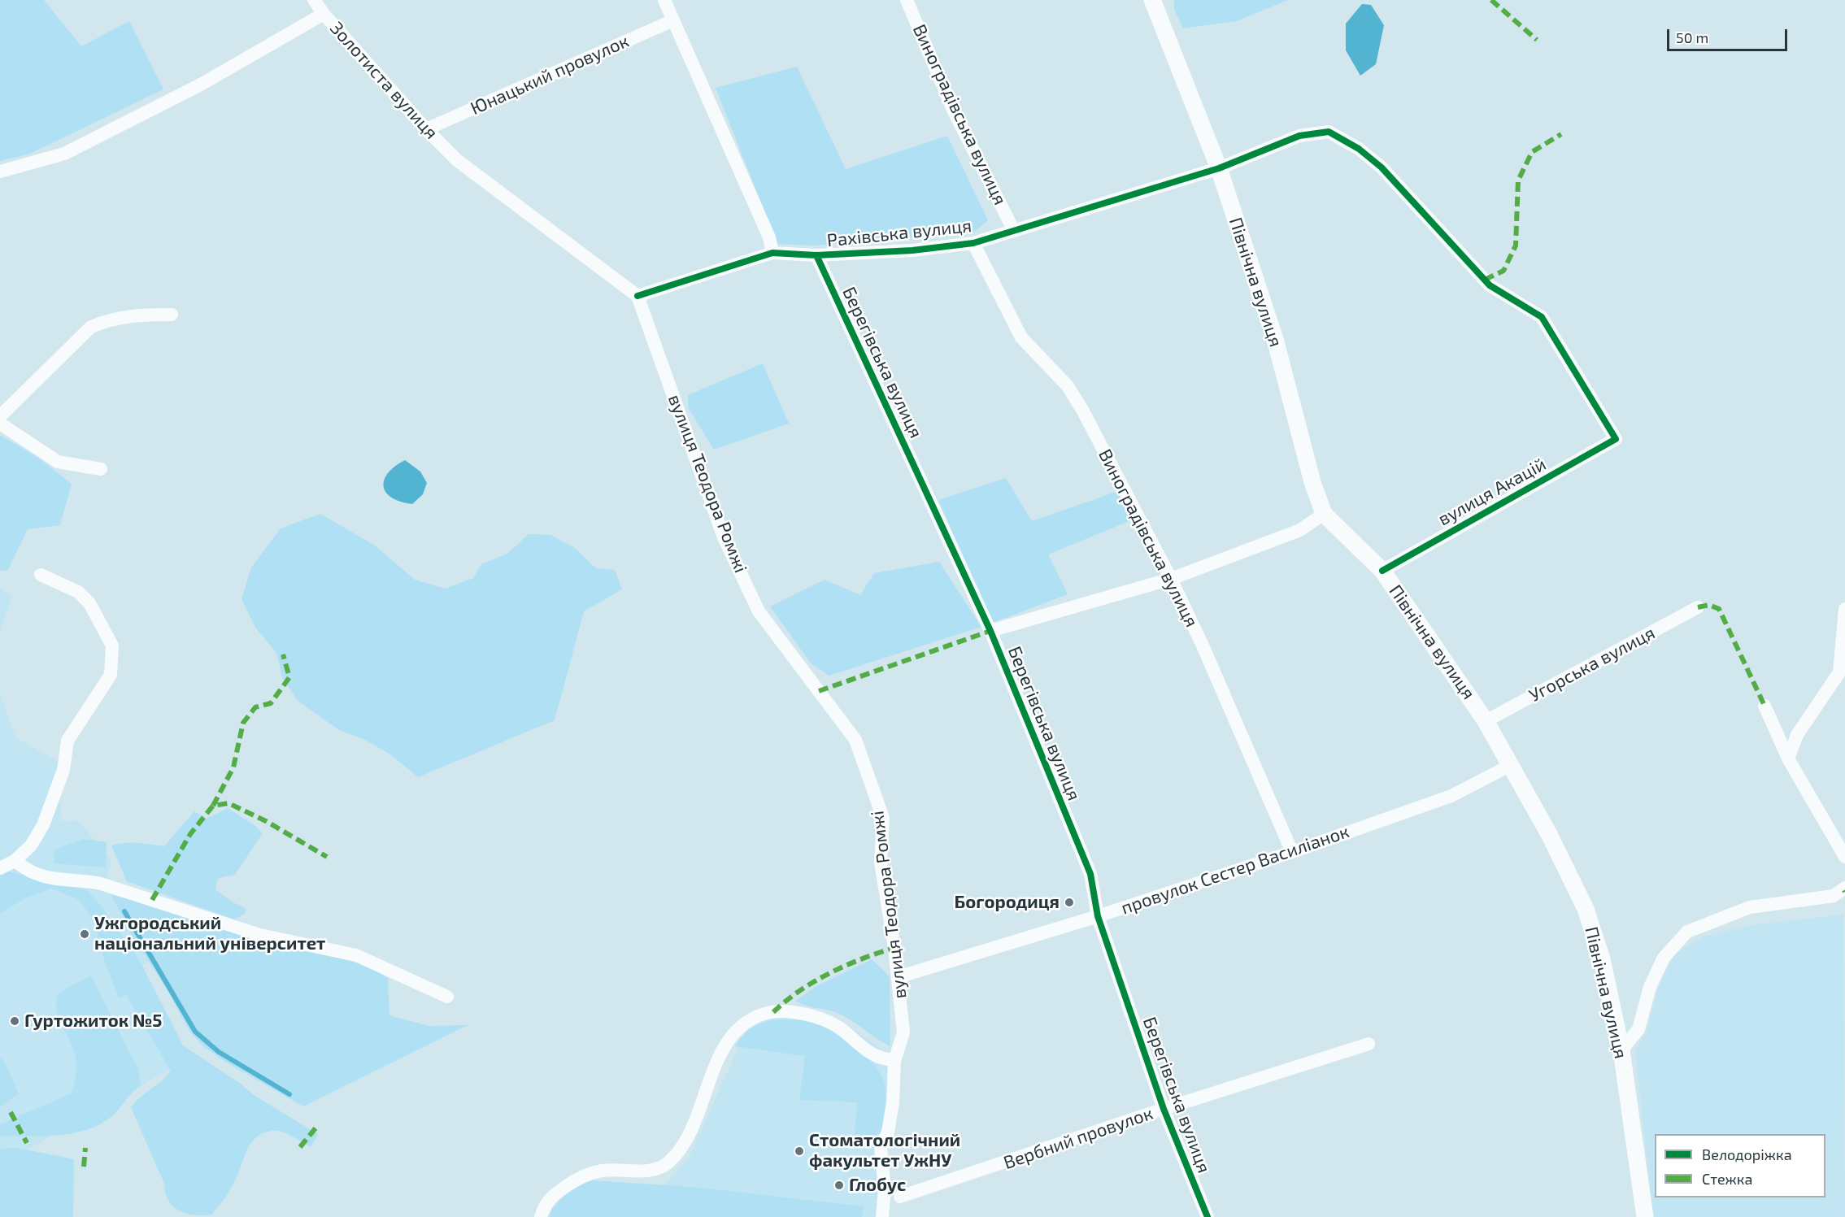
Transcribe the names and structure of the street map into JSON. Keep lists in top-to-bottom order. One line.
{"streets":{"street":["Юнацький провулок","Золотиста вулиця","Виноградівська вулиця","Рахівська вулиця","Північна вулиця","Берегівська вулиця","вулиця Теодора Ромжі","вулиця Акацій","Угорська вулиця","провулок Сестер Василіанок","Вербний провулок"]},"crossings":[["Юнацький провулок","Золотиста вулиця"],["Золотиста вулиця","Рахівська вулиця"],["Золотиста вулиця","вулиця Теодора Ромжі"],["Виноградівська вулиця","Рахівська вулиця"],["Виноградівська вулиця","провулок Сестер Василіанок"],["Рахівська вулиця","Північна вулиця"],["Рахівська вулиця","Берегівська вулиця"],["Рахівська вулиця","вулиця Теодора Ромжі"],["Рахівська вулиця","вулиця Акацій"],["Північна вулиця","вулиця Акацій"],["Північна вулиця","Угорська вулиця"],["Північна вулиця","провулок Сестер Василіанок"],["Берегівська вулиця","провулок Сестер Василіанок"],["Берегівська вулиця","Вербний провулок"],["вулиця Теодора Ромжі","провулок Сестер Василіанок"]],"places":["Богородиця","Ужгородський національний університет","Гуртожиток №5","Стоматологічний факультет УжНУ","Глобус"],"legend":["Велодоріжка","Стежка"],"scale_bar":"50 m"}
